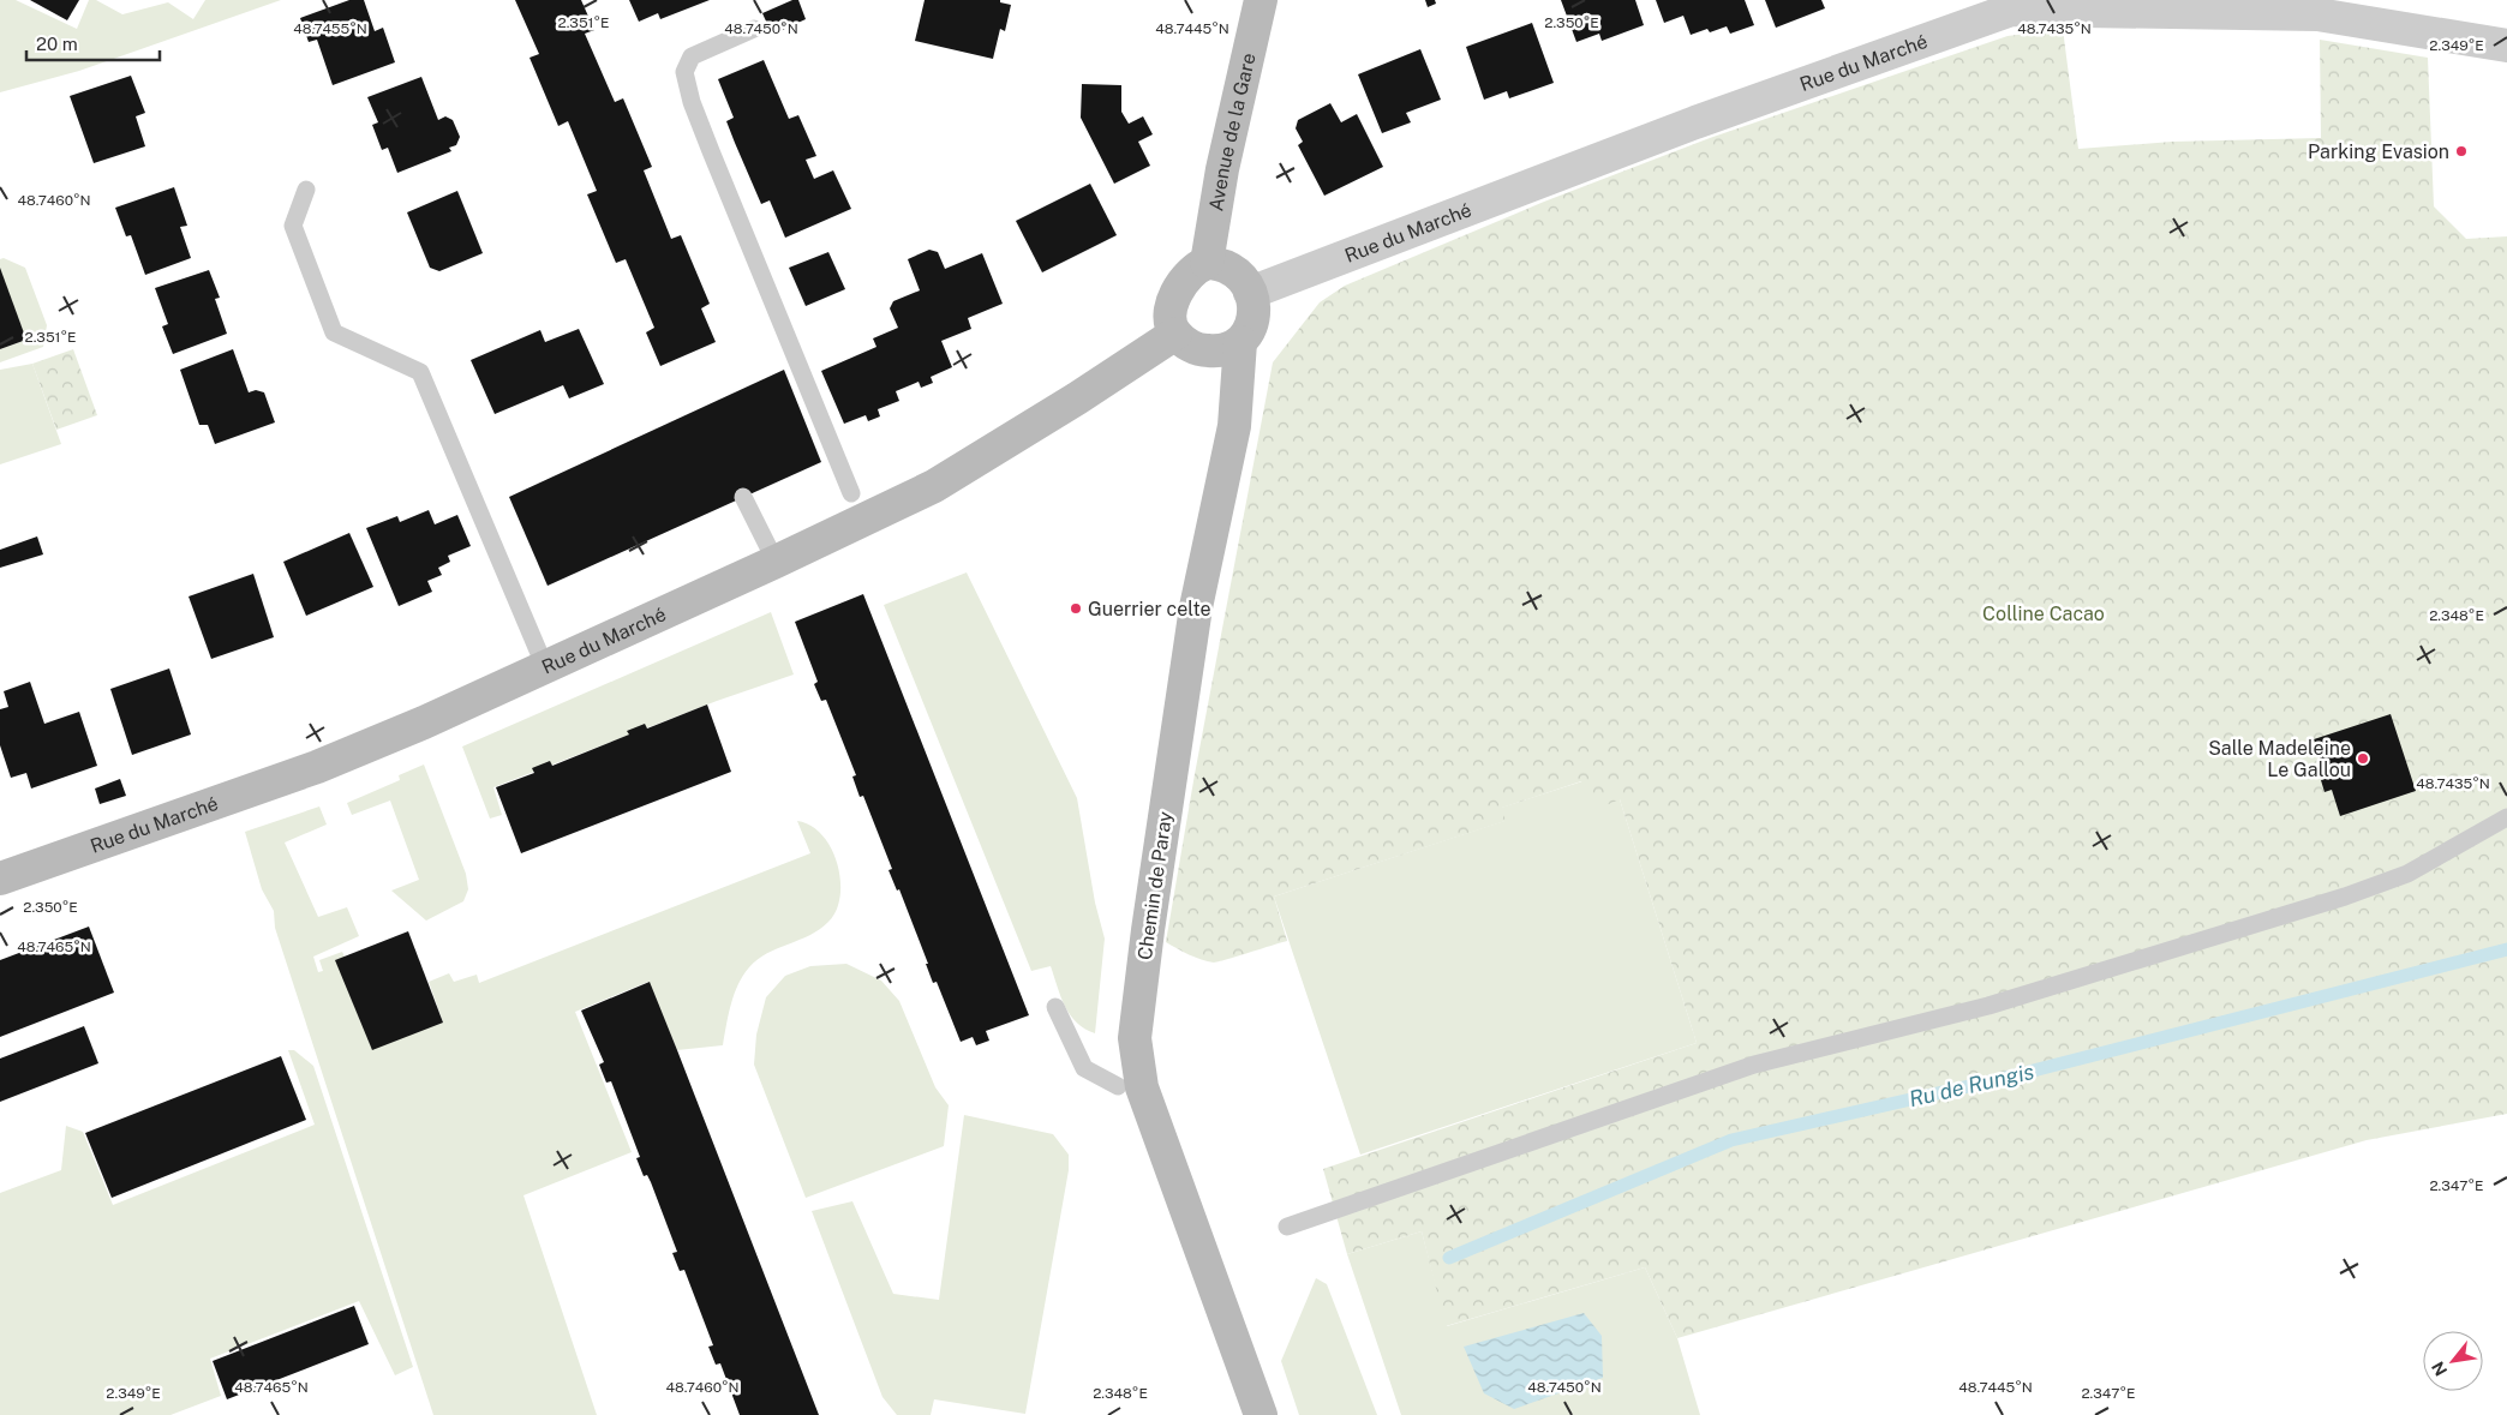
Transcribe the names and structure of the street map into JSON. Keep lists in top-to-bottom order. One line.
{"streets":{"street":["Rue du Marché","Avenue de la Gare","Chemin de Paray"]},"crossings":[["Rue du Marché","Avenue de la Gare"],["Rue du Marché","Chemin de Paray"],["Avenue de la Gare","Chemin de Paray"]],"water":["Ru de Rungis"],"parks":["Colline Cacao"],"places":["Parking Evasion","Guerrier celte","Salle Madeleine Le Gallou"],"scale_bar":"20 m","north":"bottom left","coordinates":["2.351°E","2.350°E","48.7455°N","48.7450°N","48.7445°N","48.7435°N","2.349°E","48.7460°N","2.348°E","48.7465°N","2.347°E"]}
